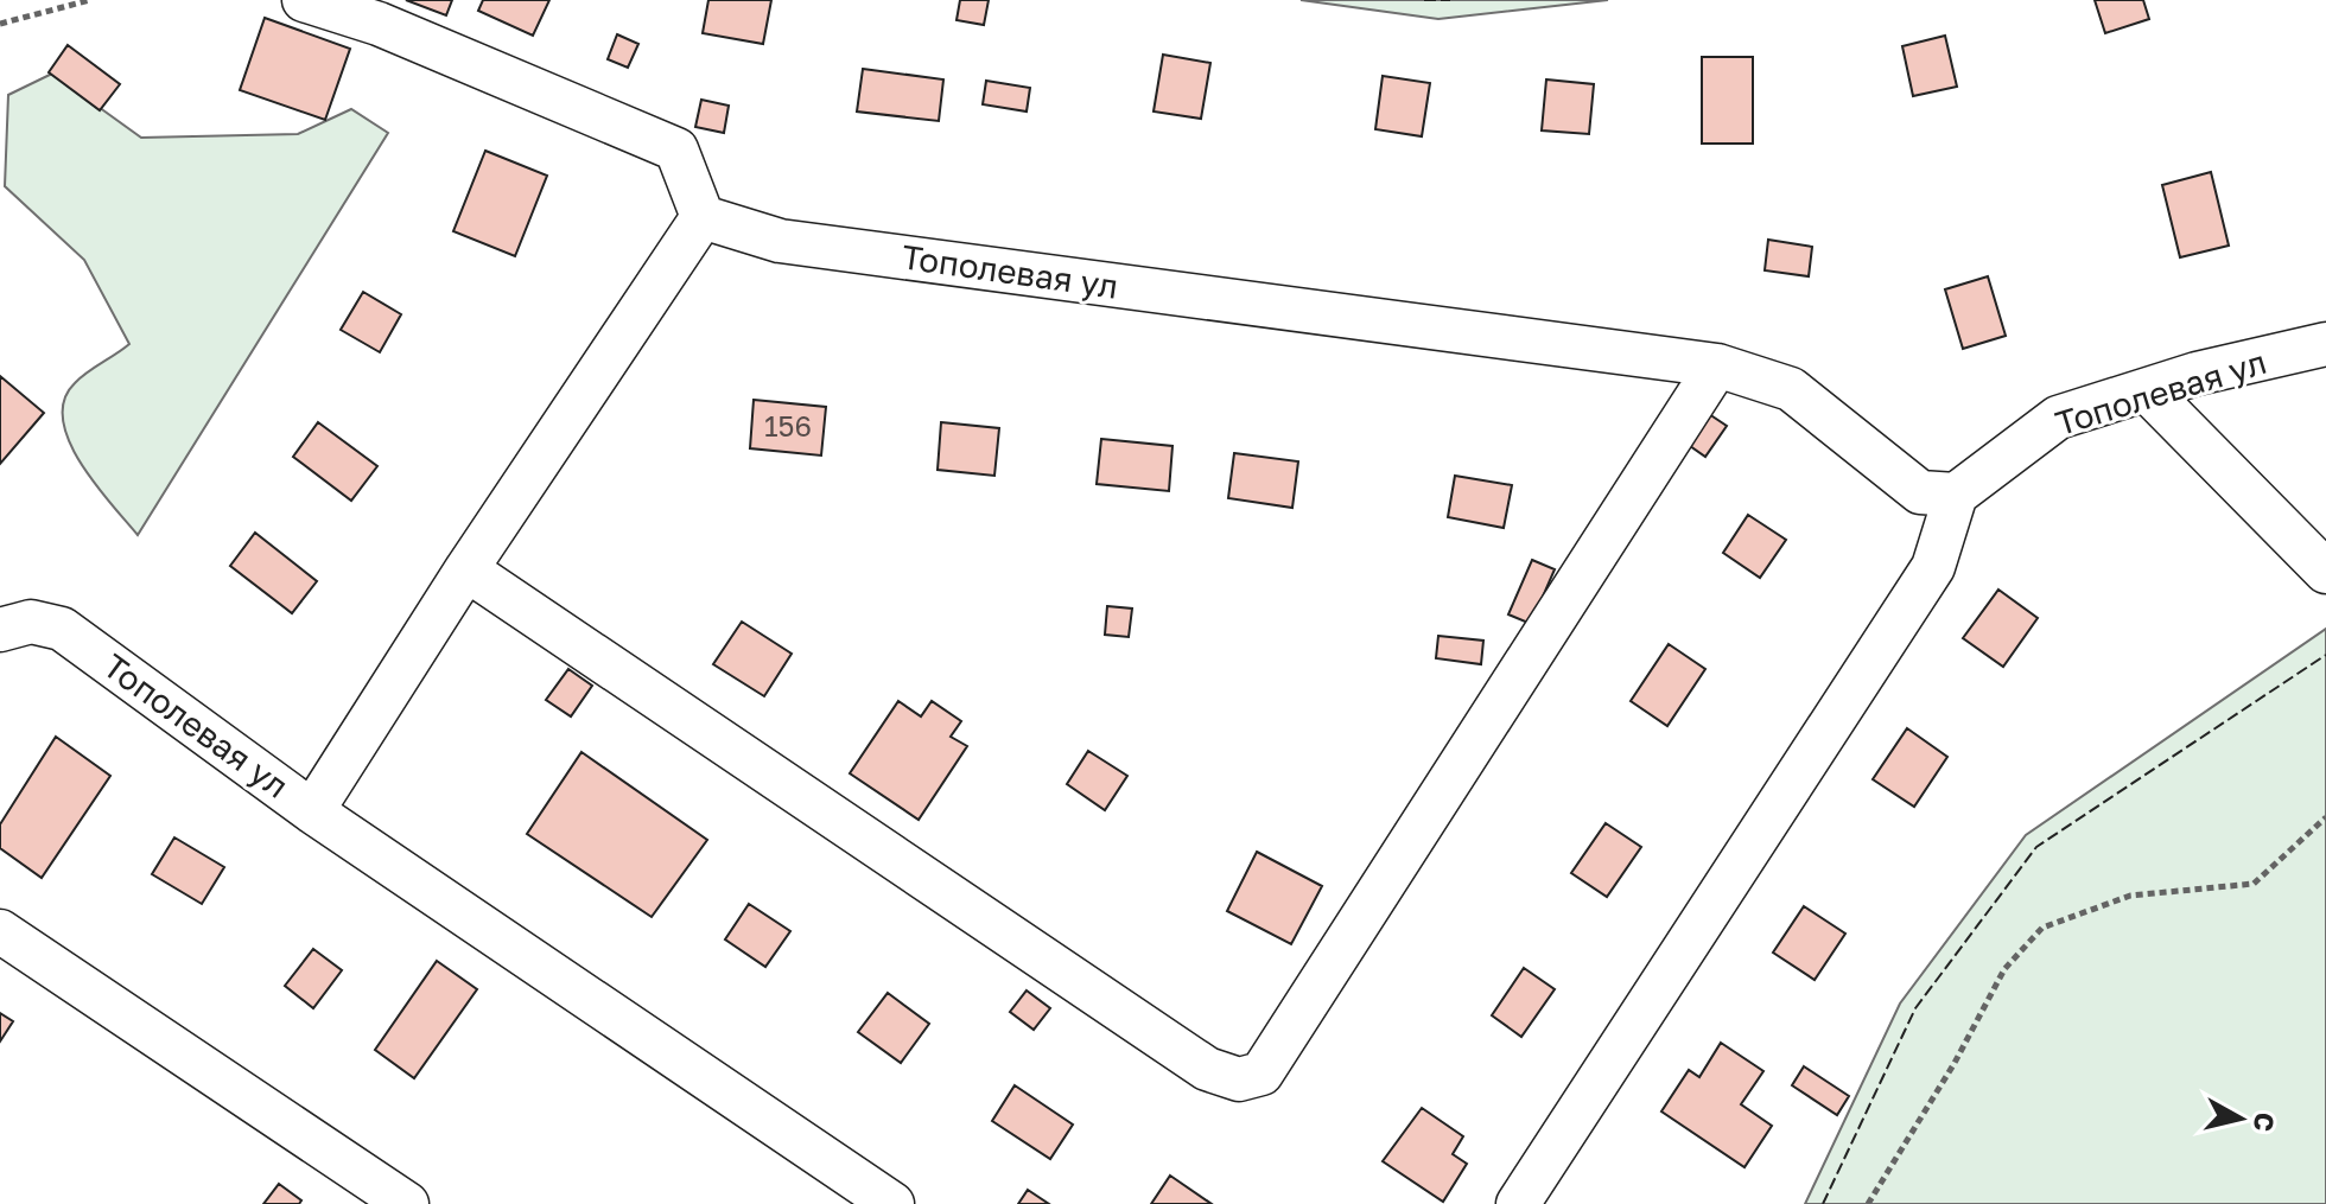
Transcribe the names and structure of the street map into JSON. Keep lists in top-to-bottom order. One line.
{"streets":{"street":["Тополевая ул"]},"house_numbers":["156"],"north":"right"}
